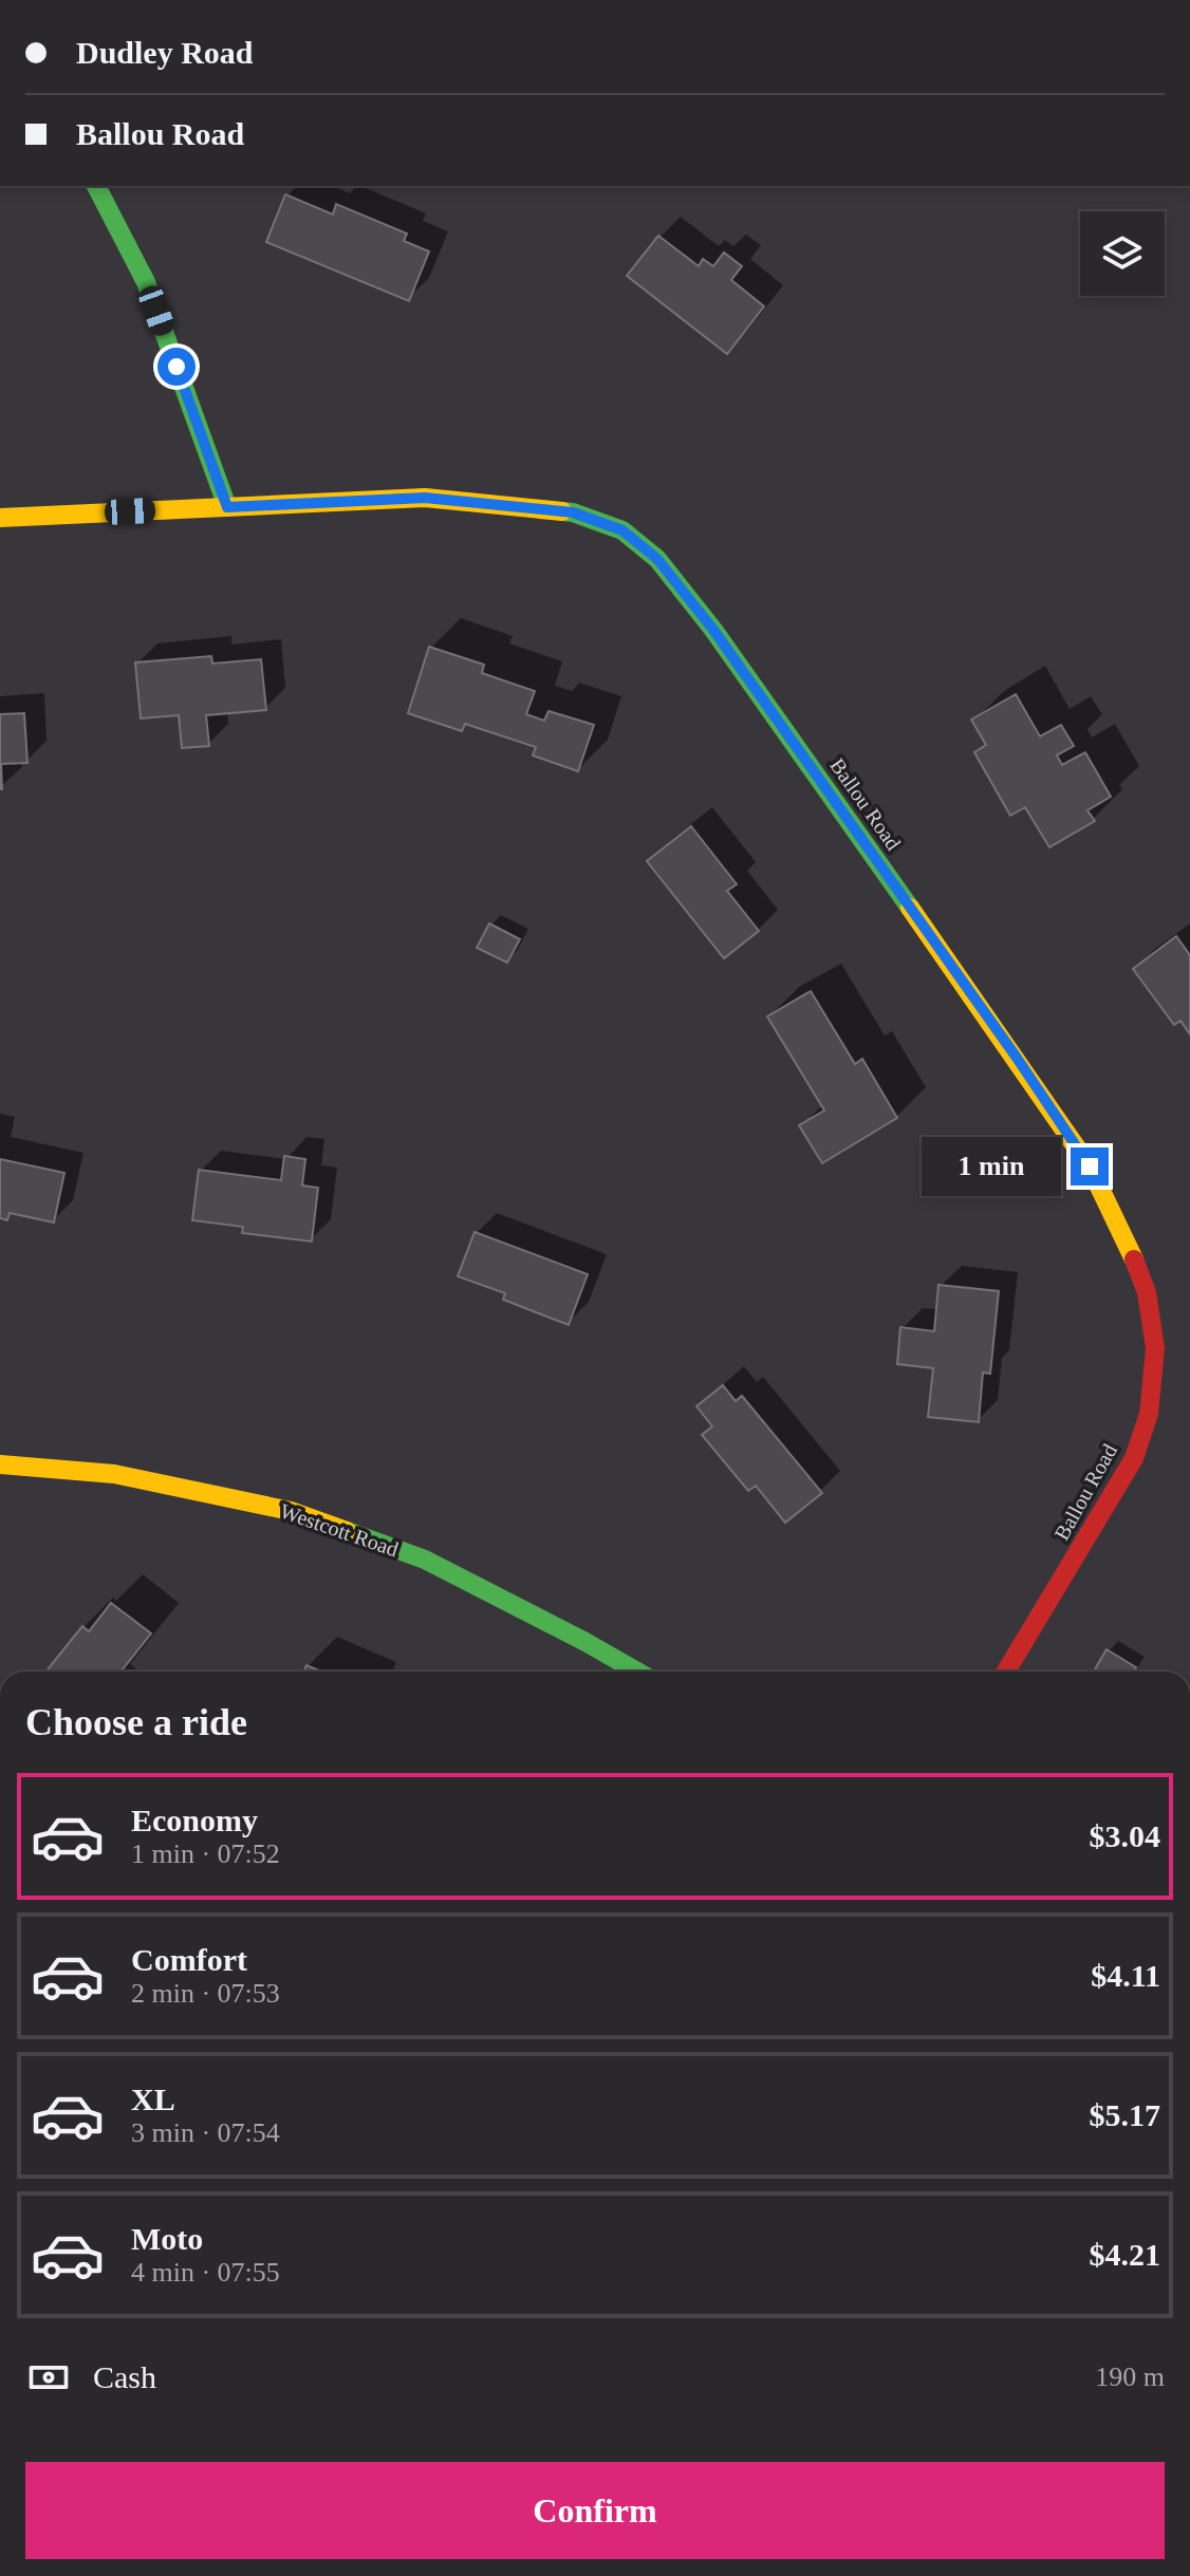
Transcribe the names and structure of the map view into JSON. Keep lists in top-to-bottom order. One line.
{"streets":{"street":["Ballou Road","Westcott Road"]},"page":{"banner":["Dudley Road","Ballou Road"],"bubble":"1 min","heading":"Choose a ride","list":[{"name":"Economy","note":"1 min · 07:52","value":"$3.04"},{"name":"Comfort","note":"2 min · 07:53","value":"$4.11"},{"name":"XL","note":"3 min · 07:54","value":"$5.17"},{"name":"Moto","note":"4 min · 07:55","value":"$4.21"}],"pay":["Cash","190 m"],"buttons":"Confirm"}}
